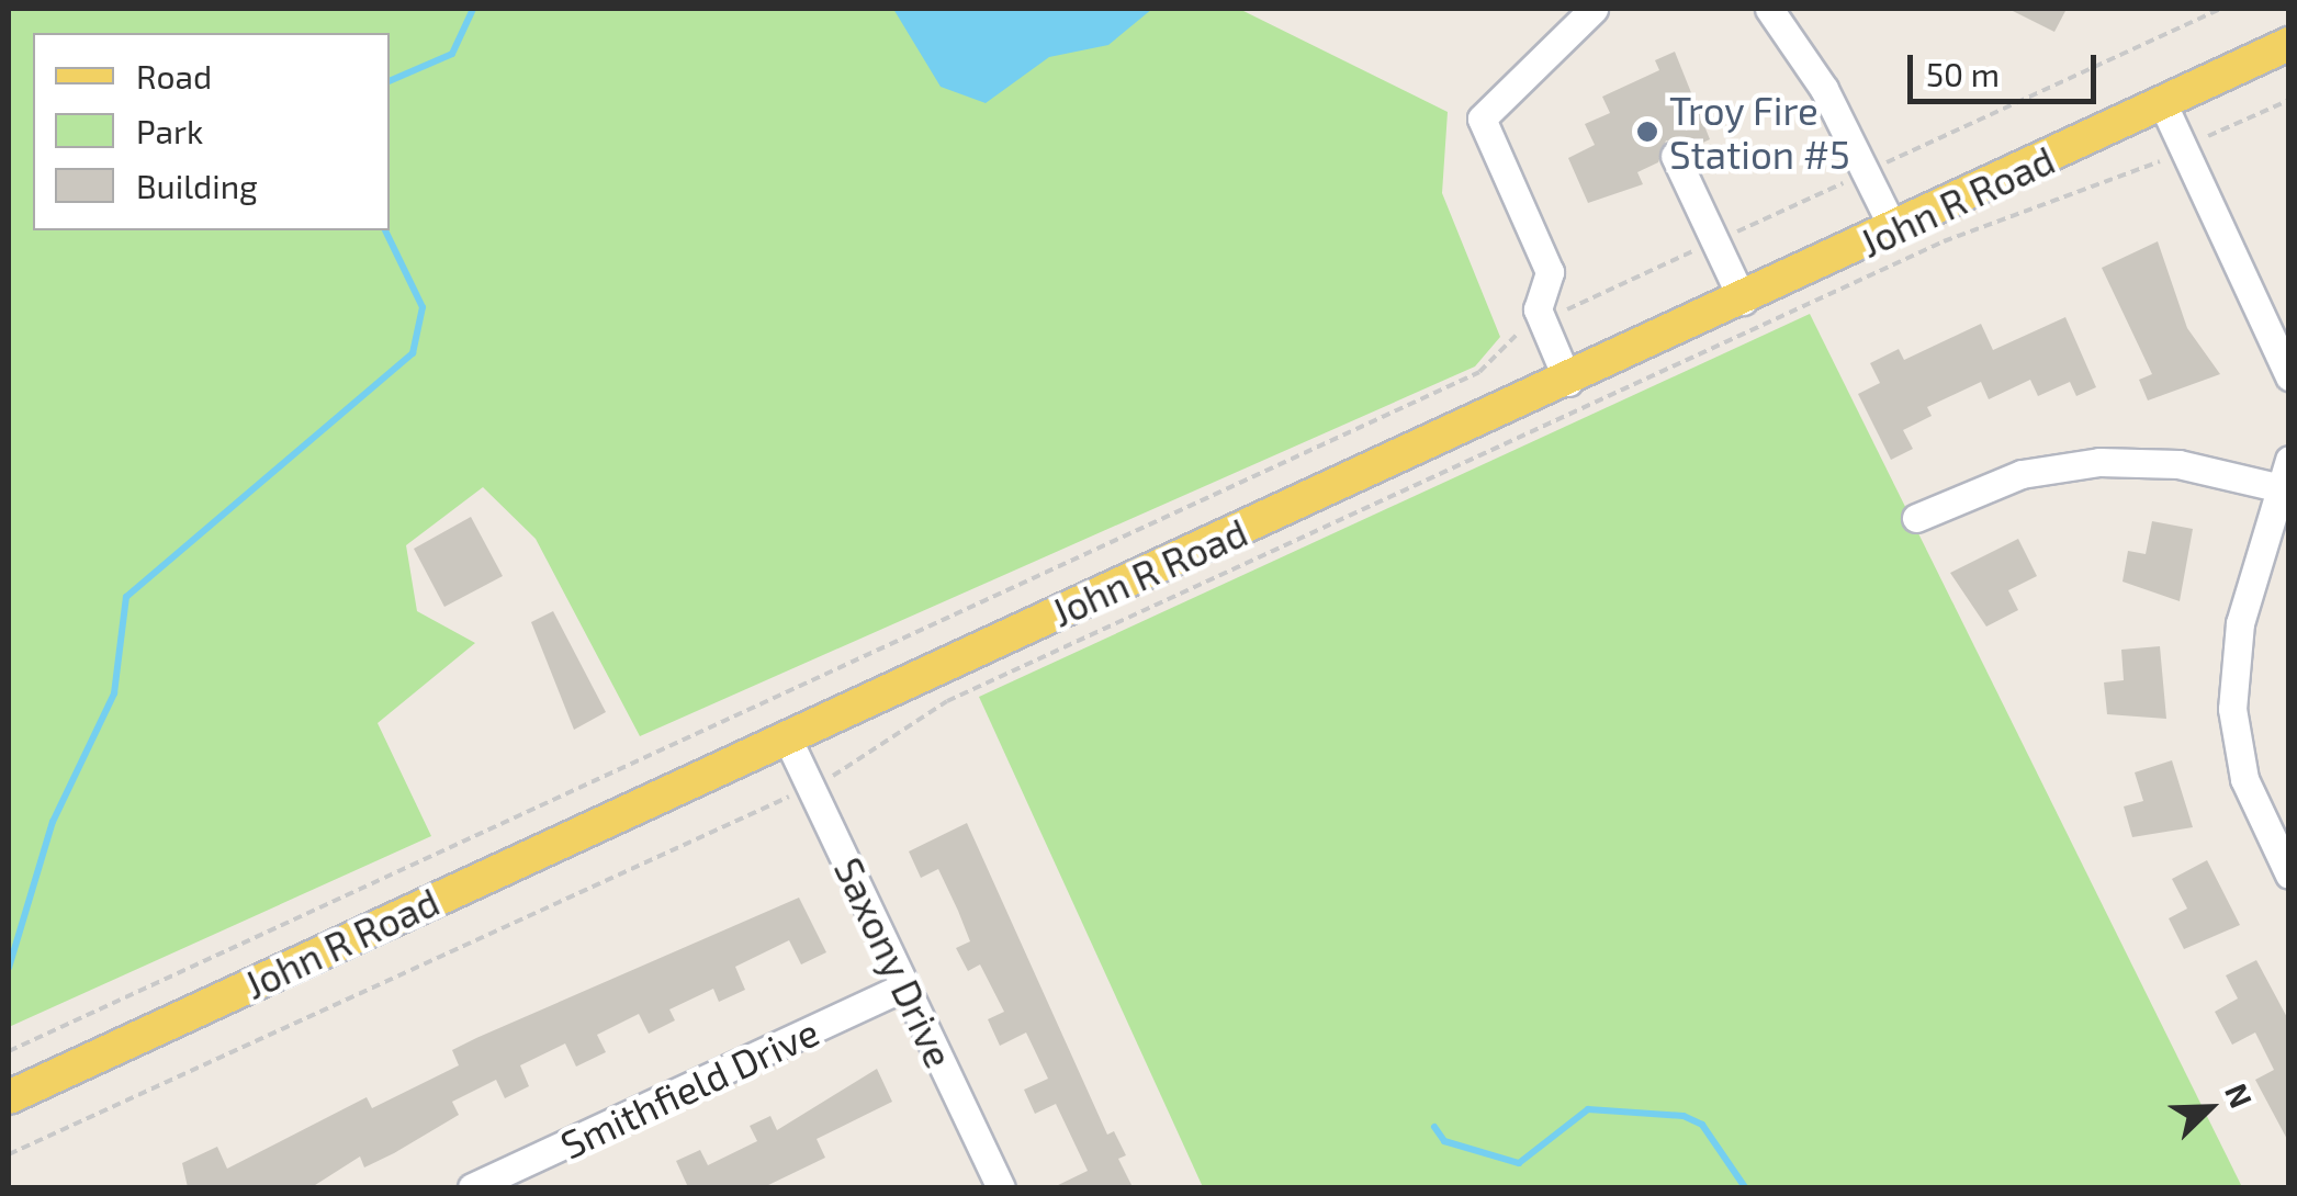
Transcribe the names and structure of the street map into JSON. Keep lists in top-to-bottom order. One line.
{"streets":{"main road":["John R Road"],"street":["Saxony Drive","Smithfield Drive"]},"crossings":[["John R Road","Saxony Drive"],["Saxony Drive","Smithfield Drive"]],"places":["Troy Fire Station #5"],"legend":["Road","Park","Building"],"scale_bar":"50 m","north":"top right"}
